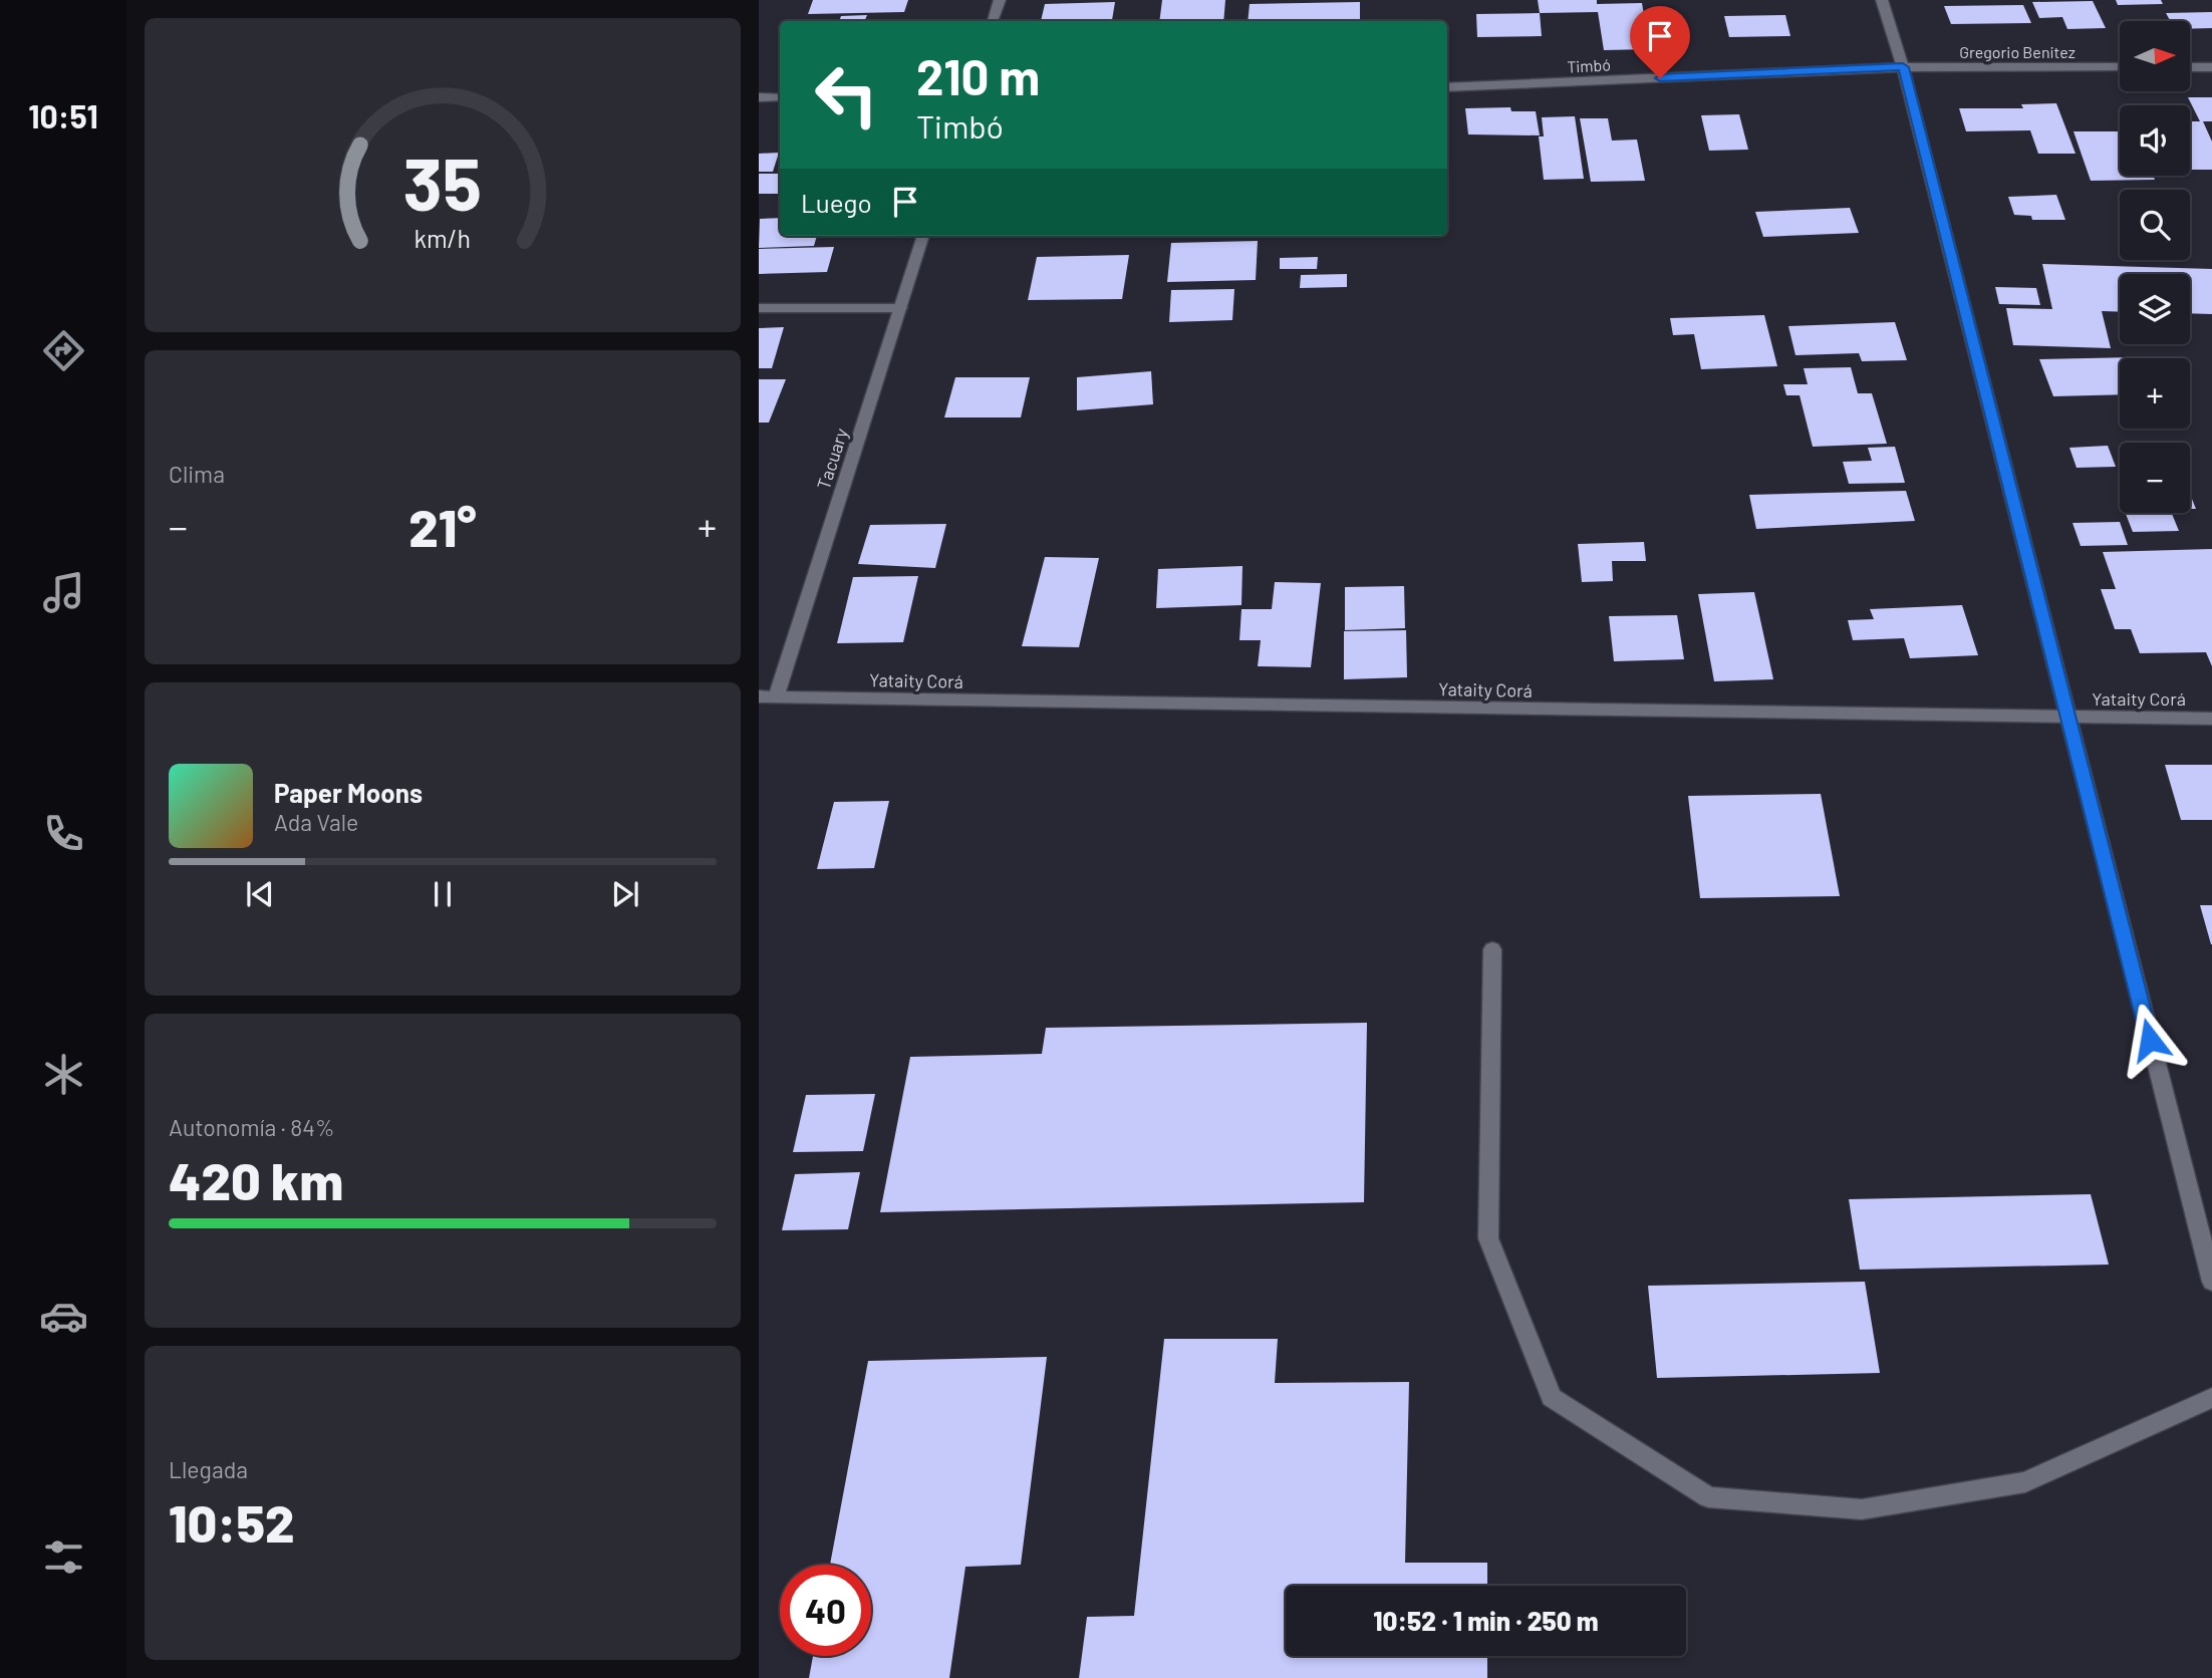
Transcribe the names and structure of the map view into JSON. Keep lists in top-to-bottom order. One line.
{"streets":{"street":["Gregorio Benitez","Timbó","Tacuary","Yataity Corá"]},"crossings":[["Gregorio Benitez","Timbó"],["Tacuary","Yataity Corá"]],"north":"right","page":{"tabs":"10:51","map_buttons":["+","−"],"turn":["210 m","Timbó"],"then":"Luego","tile":["Clima",["Autonomía · 84%","420 km"],["Llegada","10:52"]],"heat":["−","21°","+"],"song":["Paper Moons","Ada Vale"],"limit":"40","trip":"10:52 · 1 min · 250 m","gauge":["35","km/h"]}}
